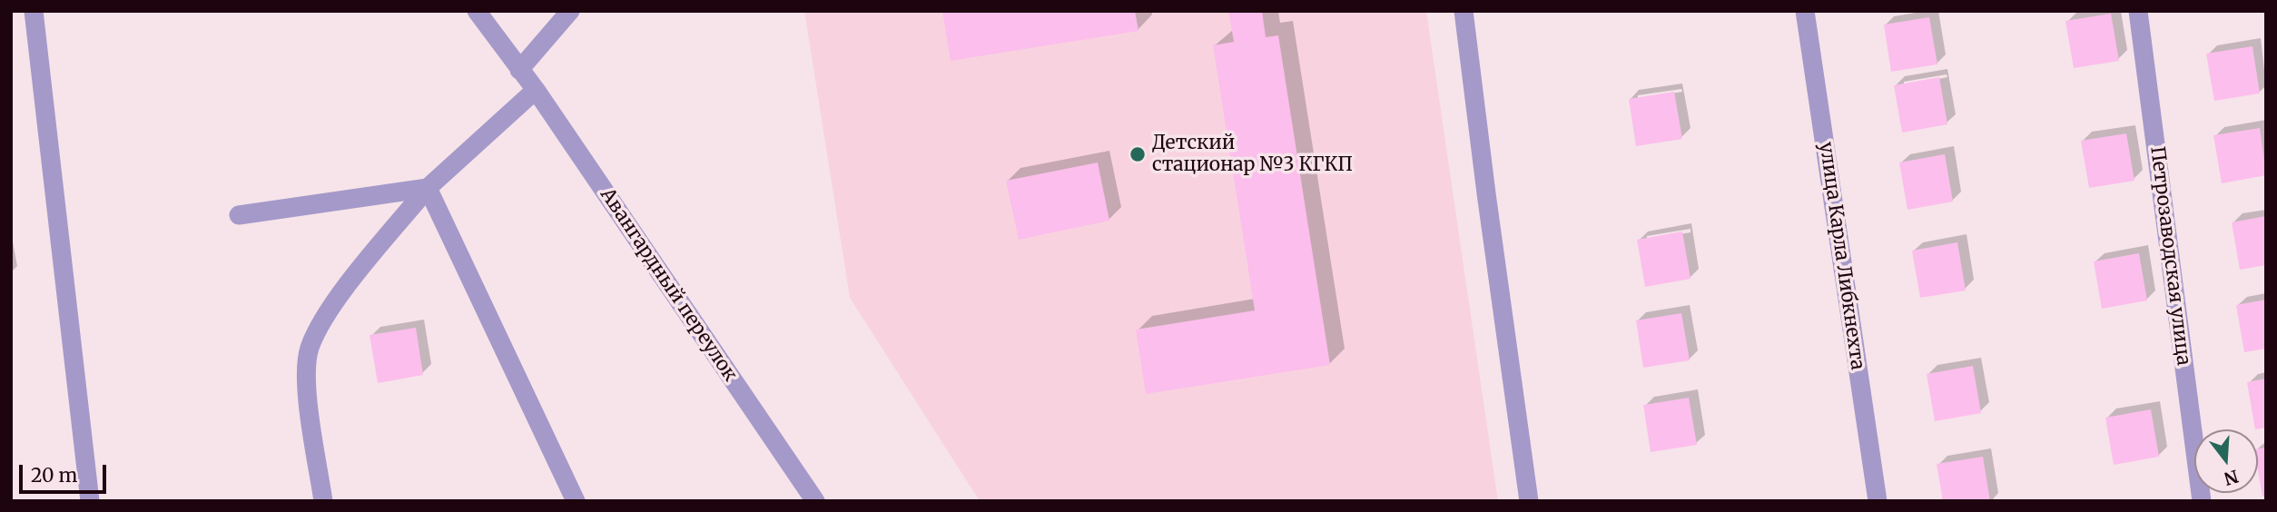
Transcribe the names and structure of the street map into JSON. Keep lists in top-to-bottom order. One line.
{"streets":{"street":["улица Карла Либкнехта","Петрозаводская улица","Авангардный переулок"]},"places":["Детский стационар №3 КГКП"],"scale_bar":"20 m","north":"bottom"}
